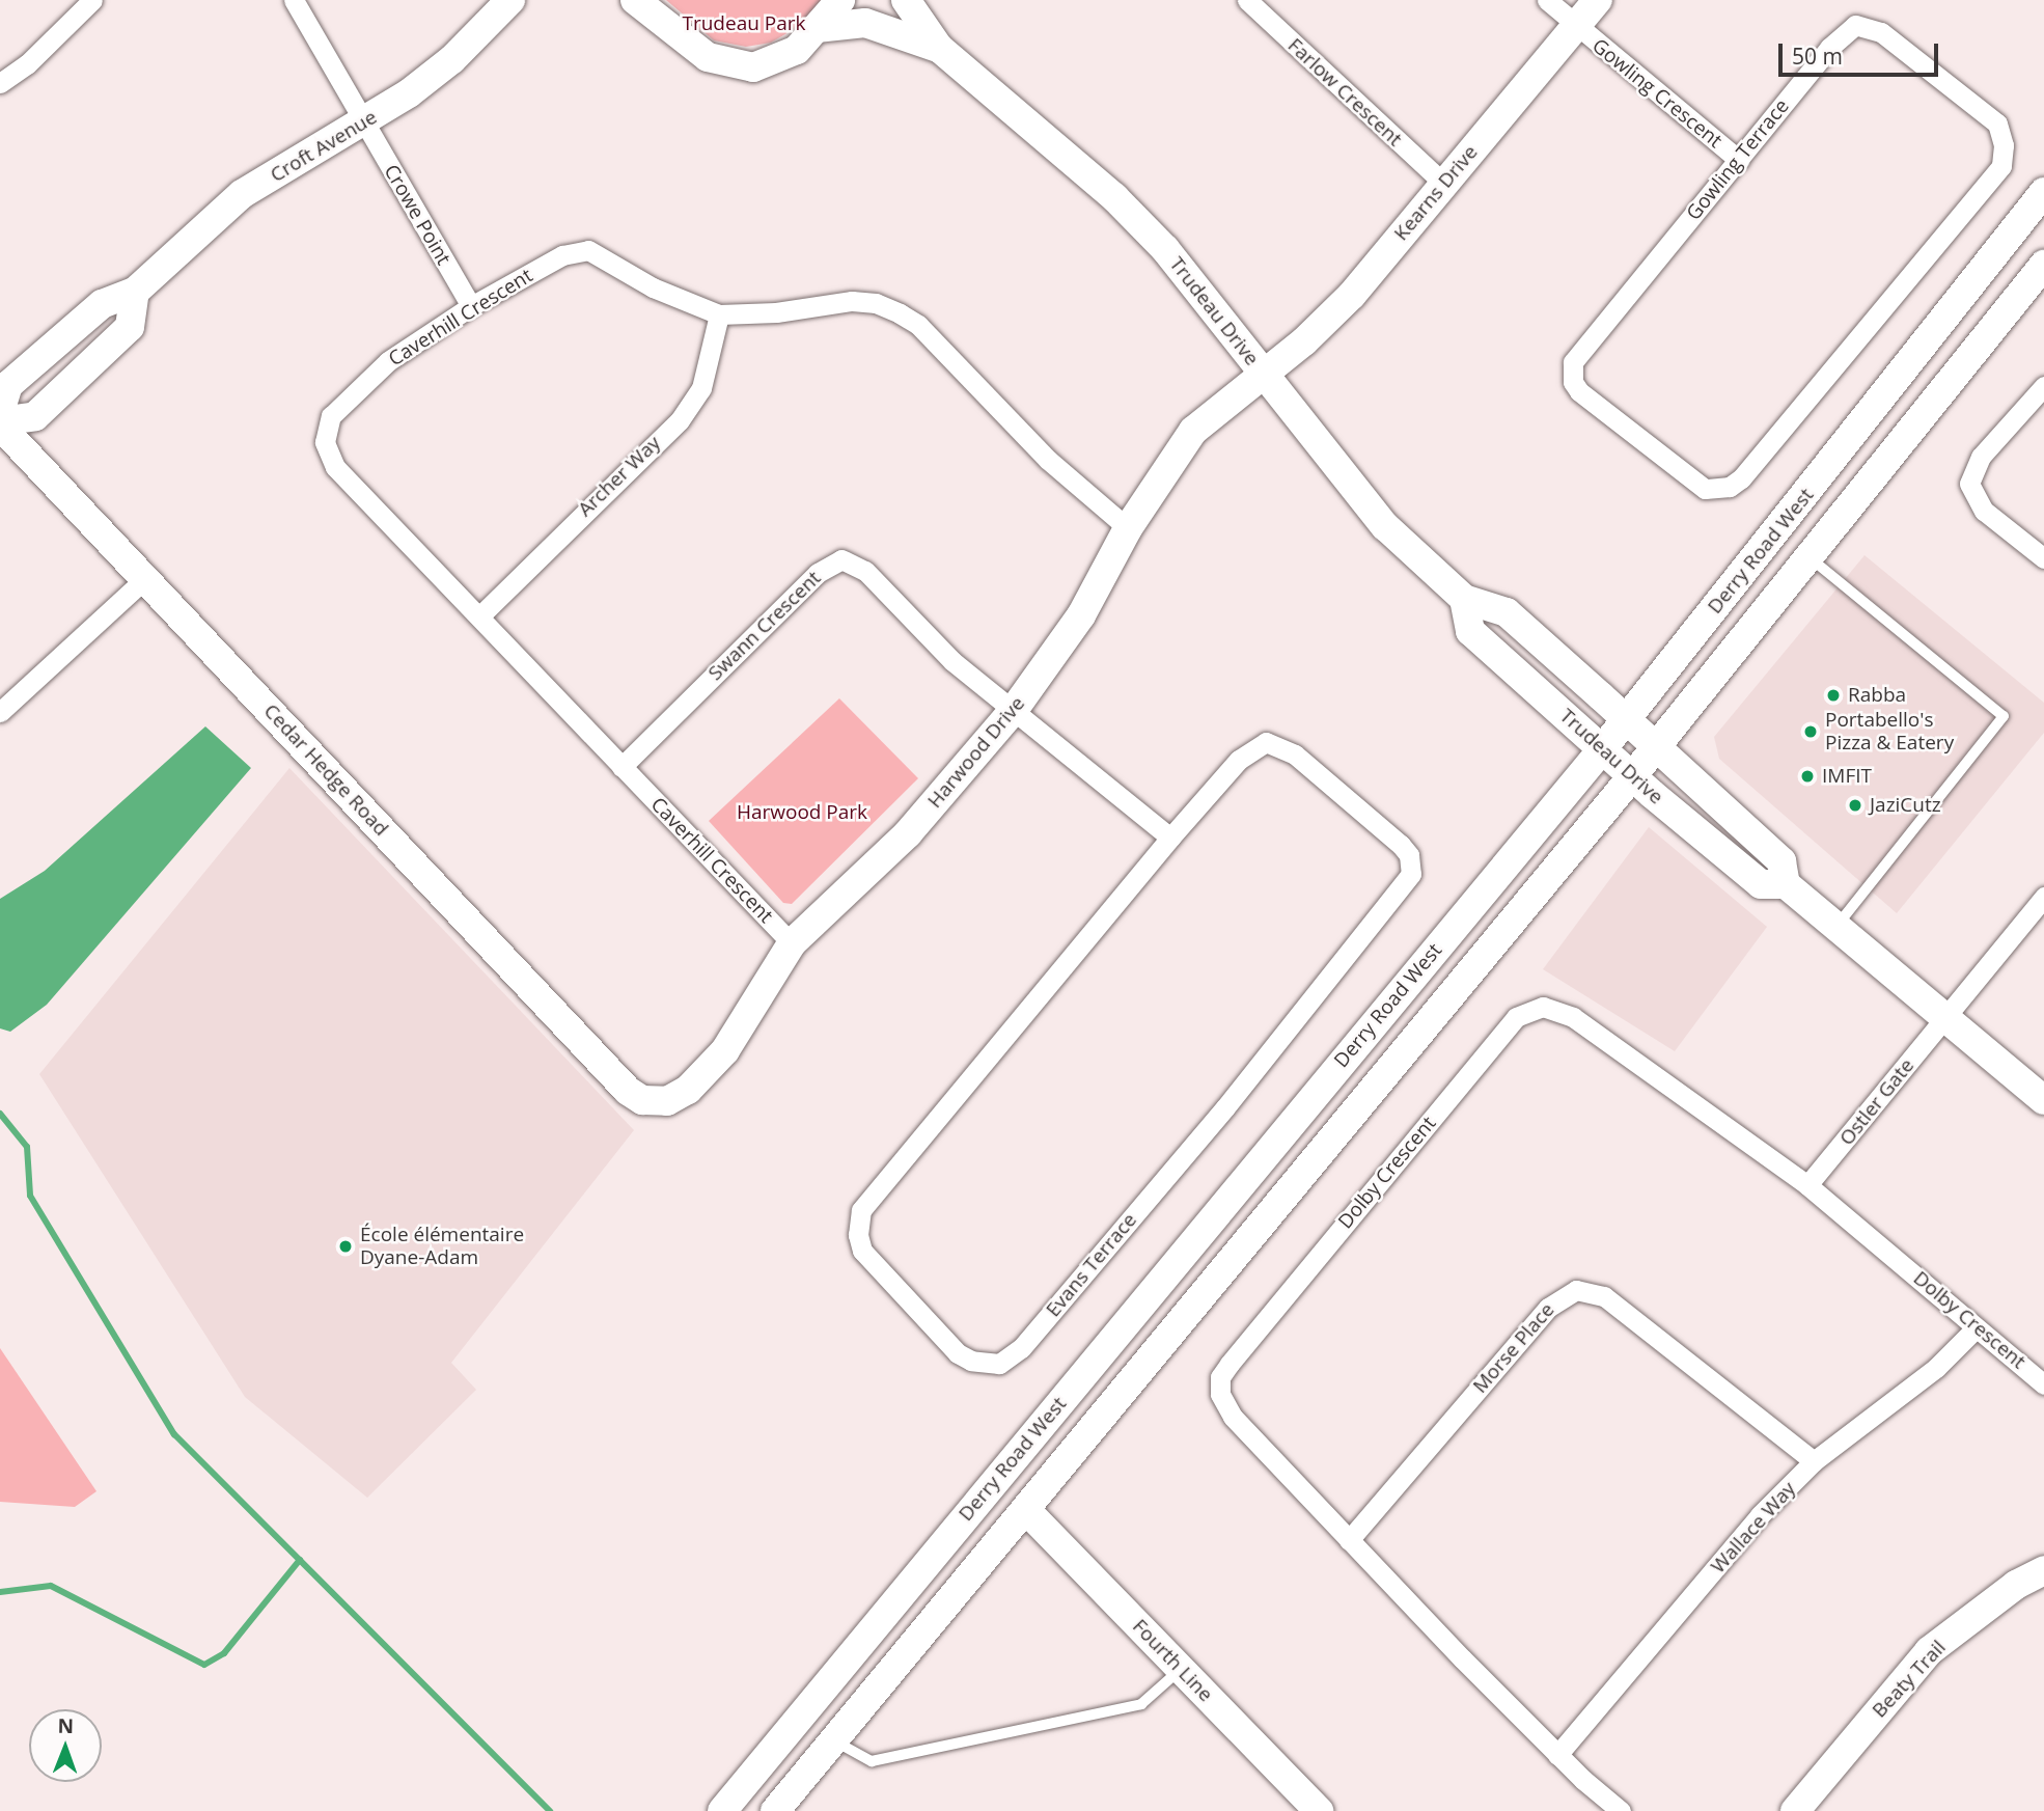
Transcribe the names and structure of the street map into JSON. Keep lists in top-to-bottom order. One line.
{"streets":{"street":["Farlow Crescent","Gowling Crescent","Croft Avenue","Gowling Terrace","Kearns Drive","Crowe Point","Trudeau Drive","Caverhill Crescent","Archer Way","Derry Road West","Swann Crescent","Harwood Drive","Cedar Hedge Road","Ostler Gate","Dolby Crescent","Evans Terrace","Morse Place","Wallace Way","Fourth Line","Beaty Trail"]},"crossings":[["Farlow Crescent","Kearns Drive"],["Gowling Crescent","Gowling Terrace"],["Gowling Crescent","Kearns Drive"],["Croft Avenue","Crowe Point"],["Kearns Drive","Trudeau Drive"],["Kearns Drive","Harwood Drive"],["Crowe Point","Caverhill Crescent"],["Trudeau Drive","Derry Road West"],["Trudeau Drive","Harwood Drive"],["Trudeau Drive","Ostler Gate"],["Caverhill Crescent","Archer Way"],["Caverhill Crescent","Swann Crescent"],["Caverhill Crescent","Harwood Drive"],["Derry Road West","Fourth Line"],["Swann Crescent","Harwood Drive"],["Harwood Drive","Cedar Hedge Road"],["Ostler Gate","Dolby Crescent"],["Dolby Crescent","Morse Place"],["Dolby Crescent","Wallace Way"],["Morse Place","Wallace Way"]],"parks":["Trudeau Park","Harwood Park"],"places":["Rabba","Portabello's Pizza & Eatery","IMFIT","JaziCutz","École élémentaire Dyane-Adam"],"scale_bar":"50 m","north":"top"}
